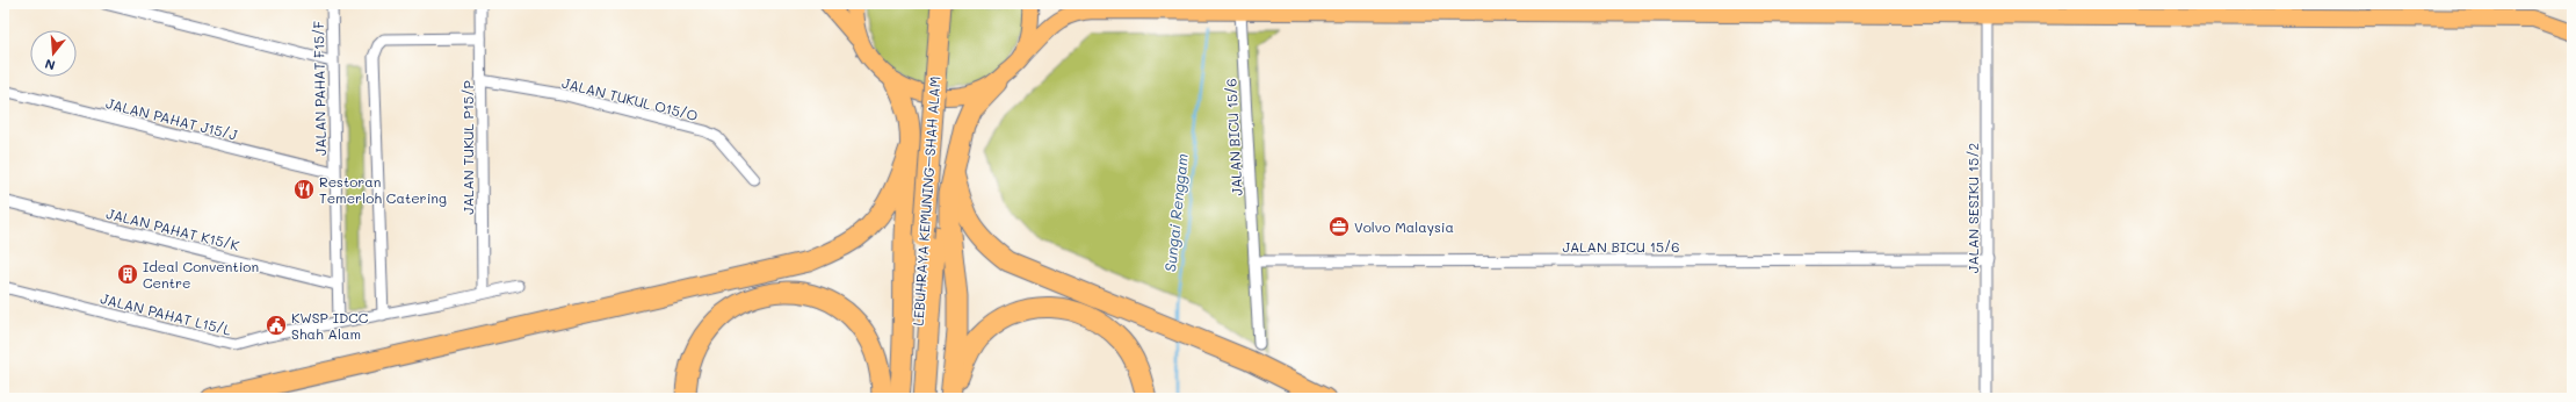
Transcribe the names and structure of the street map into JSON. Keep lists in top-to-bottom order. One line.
{"streets":{"highway":["LEBUHRAYA KEMUNING–SHAH ALAM"],"street":["JALAN PAHAT F15/F","JALAN TUKUL O15/O","JALAN PAHAT J15/J","JALAN BICU 15/6","JALAN TUKUL P15/P","JALAN SESIKU 15/2","JALAN PAHAT K15/K","JALAN PAHAT L15/L"]},"crossings":[["JALAN PAHAT F15/F","JALAN PAHAT J15/J"],["JALAN PAHAT F15/F","JALAN PAHAT K15/K"],["JALAN TUKUL O15/O","JALAN TUKUL P15/P"],["JALAN BICU 15/6","JALAN SESIKU 15/2"],["JALAN TUKUL P15/P","JALAN PAHAT L15/L"]],"water":["Sungai Renggam"],"places":{"restaurant":["Restoran Temerloh Catering"],"office":["Volvo Malaysia"],"building":["Ideal Convention Centre"],"public building":["KWSP IDCC Shah Alam"]},"north":"bottom"}
